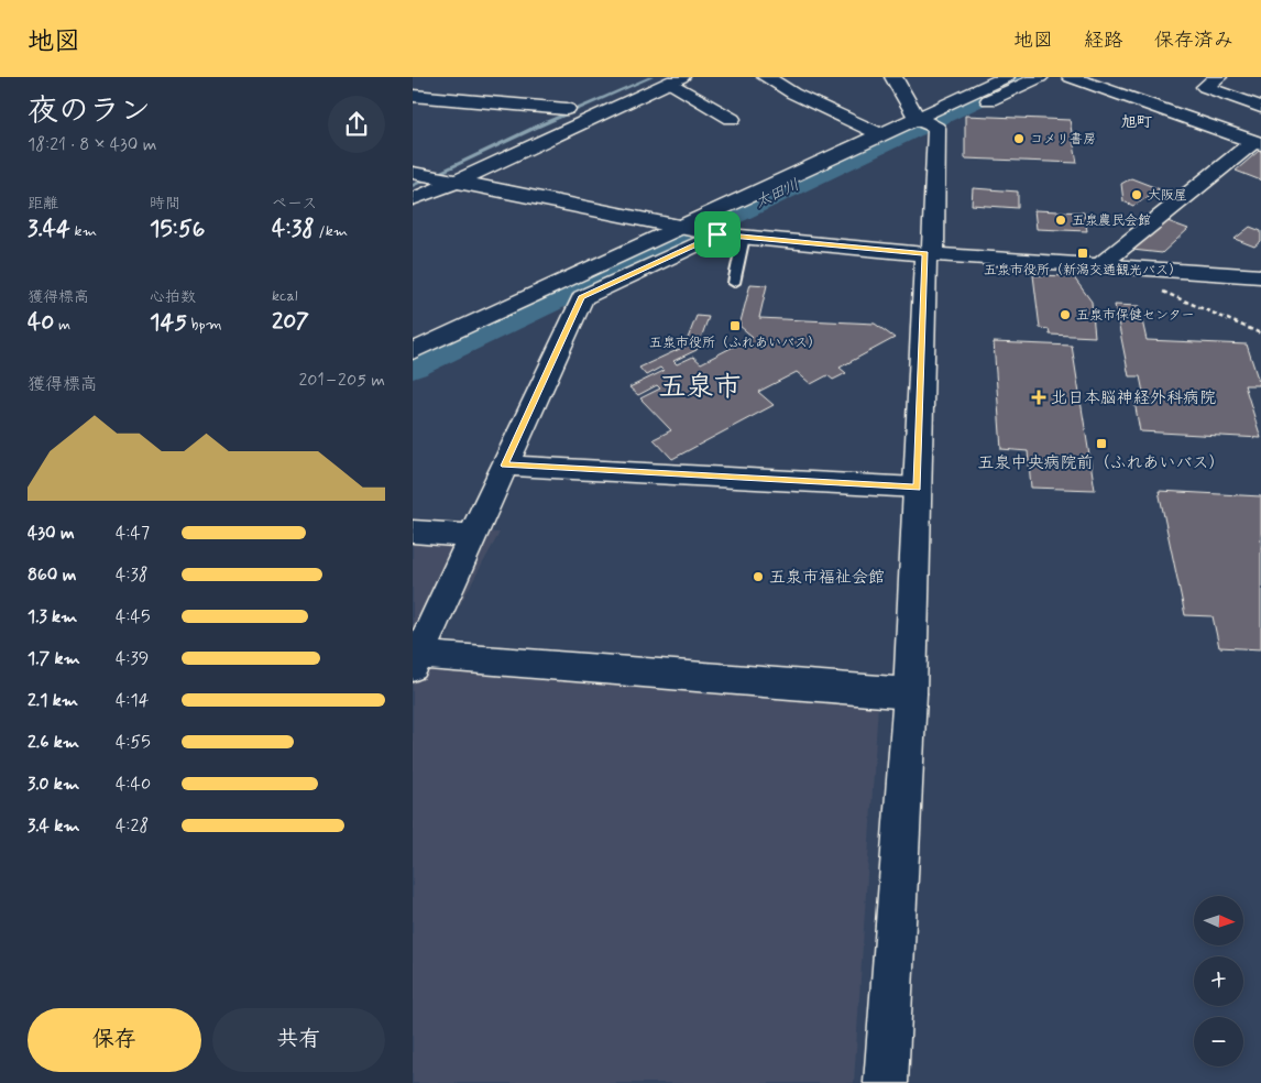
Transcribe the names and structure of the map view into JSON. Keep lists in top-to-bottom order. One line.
{"districts":["旭町","五泉市"],"water":["太田川"],"places":{"other":["コメリ書房","大阪屋","五泉農民会館","五泉市保健センター","五泉市福祉会館"],"transit":["五泉市役所（新潟交通観光バス）","五泉市役所（ふれあいバス）","五泉中央病院前（ふれあいバス）"],"health":["北日本脳神経外科病院"]},"north":"right","page":{"header":"地図","nav":["地図","経路","保存済み"],"heading":["夜のラン","18:21 · 8 × 430 m"],"stats":[["距離","3.44 km"],["時間","15:56"],["ペース","4:38 /km"],["獲得標高","40 m"],["心拍数","145 bpm"],["kcal","207"]],"chart":["獲得標高","201–205 m"],"list":[{"name":"430 m","note":"4:47"},{"name":"860 m","note":"4:38"},{"name":"1.3 km","note":"4:45"},{"name":"1.7 km","note":"4:39"},{"name":"2.1 km","note":"4:14"},{"name":"2.6 km","note":"4:55"},{"name":"3.0 km","note":"4:40"},{"name":"3.4 km","note":"4:28"}],"map_buttons":["+","−"],"buttons":["保存","共有"]}}
